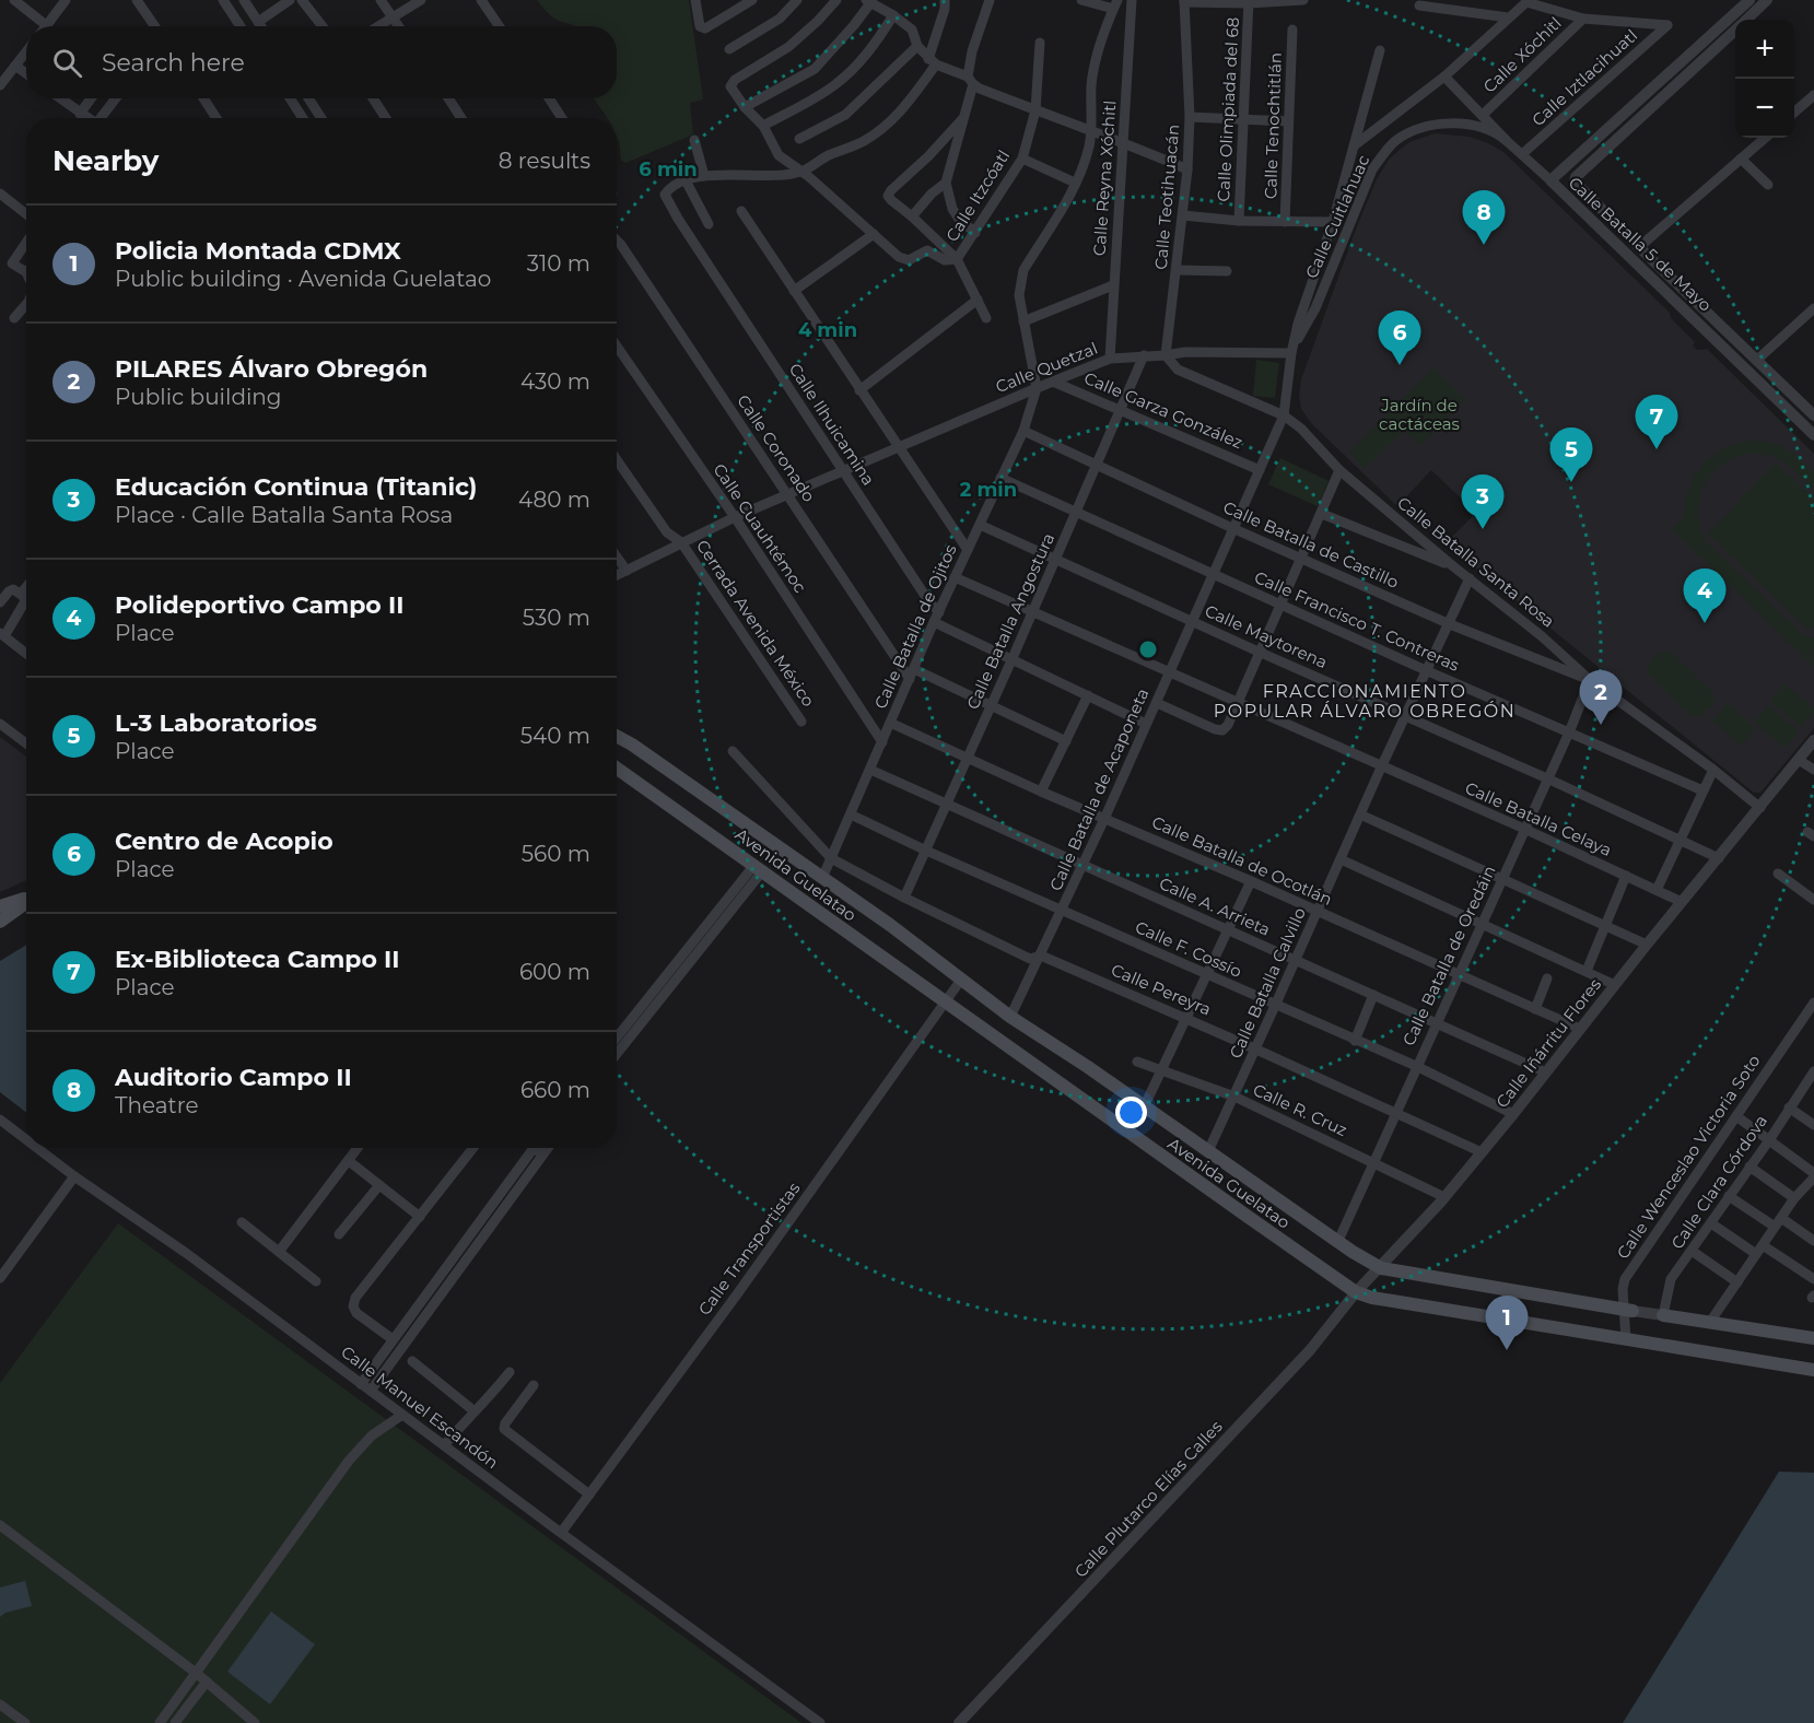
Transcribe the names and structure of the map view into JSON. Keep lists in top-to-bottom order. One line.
{"streets":{"main road":["Avenida Guelatao"],"street":["Calle Xóchitl","Calle Iztlacihuatl","Calle Olimpiada del 68","Calle Tenochtitlán","Calle Reyna Xóchitl","Calle Itzcóatl","Calle Teotihuacán","Calle Cuitlahuac","Calle Batalla 5 de Mayo","Calle Quetzal","Calle Garza González","Calle Ilhuicamina","Calle Coronado","Calle Cuauhtémoc","Calle Batalla de Castillo","Calle Batalla Santa Rosa","Calle Batalla Angostura","Calle Francisco T. Contreras","Cerrada Avenida México","Calle Batalla de Ojitos","Calle Maytorena","Calle Batalla de Acaponeta","Calle Batalla Celaya","Calle Batalla de Ocotlán","Calle A. Arrieta","Calle F. Cossío","Calle Batalla de Oredáin","Calle Batalla Calvillo","Calle Pereyra","Calle Iñárritu Flores","Calle R. Cruz","Calle Wenceslao Victoria Soto","Calle Clara Córdova","Calle Transportistas","Calle Manuel Escandón","Calle Plutarco Elías Calles"]},"crossings":[["Calle Xóchitl","Calle Iztlacihuatl"],["Calle Xóchitl","Calle Batalla 5 de Mayo"],["Calle Iztlacihuatl","Calle Batalla 5 de Mayo"],["Calle Reyna Xóchitl","Calle Quetzal"],["Calle Teotihuacán","Calle Quetzal"],["Calle Teotihuacán","Calle Batalla Santa Rosa"],["Calle Cuitlahuac","Calle Batalla 5 de Mayo"],["Calle Cuitlahuac","Calle Quetzal"],["Calle Cuitlahuac","Calle Batalla de Acaponeta"],["Calle Quetzal","Calle Garza González"],["Calle Quetzal","Calle Ilhuicamina"],["Calle Quetzal","Calle Coronado"],["Calle Quetzal","Calle Cuauhtémoc"],["Calle Quetzal","Calle Batalla Santa Rosa"],["Calle Quetzal","Calle Batalla Angostura"],["Calle Quetzal","Cerrada Avenida México"],["Calle Quetzal","Calle Batalla de Ojitos"],["Calle Quetzal","Calle Batalla de Acaponeta"],["Calle Garza González","Calle Batalla Angostura"],["Calle Garza González","Calle Batalla de Acaponeta"],["Calle Ilhuicamina","Calle Batalla de Ojitos"],["Calle Coronado","Calle Batalla de Ojitos"],["Calle Cuauhtémoc","Calle Batalla de Ojitos"],["Calle Batalla de Castillo","Calle Batalla Santa Rosa"],["Calle Batalla de Castillo","Calle Batalla Angostura"],["Calle Batalla de Castillo","Calle Batalla de Ojitos"],["Calle Batalla de Castillo","Calle Batalla de Acaponeta"],["Calle Batalla de Castillo","Calle Batalla de Oredáin"],["Calle Batalla de Castillo","Calle Batalla Calvillo"],["Calle Batalla Santa Rosa","Calle Batalla de Acaponeta"],["Calle Batalla Santa Rosa","Calle Batalla de Oredáin"],["Calle Batalla Santa Rosa","Calle Batalla Calvillo"],["Calle Batalla Santa Rosa","Calle Iñárritu Flores"],["Calle Batalla Angostura","Calle Francisco T. Contreras"],["Calle Batalla Angostura","Calle Maytorena"],["Calle Batalla Angostura","Calle Batalla Celaya"],["Calle Batalla Angostura","Calle Batalla de Ocotlán"],["Calle Batalla Angostura","Calle A. Arrieta"],["Calle Batalla Angostura","Calle F. Cossío"],["Calle Batalla Angostura","Calle Pereyra"],["Calle Francisco T. Contreras","Calle Batalla de Ojitos"],["Calle Francisco T. Contreras","Calle Batalla de Acaponeta"],["Calle Francisco T. Contreras","Calle Batalla de Oredáin"],["Calle Francisco T. Contreras","Calle Batalla Calvillo"],["Calle Batalla de Ojitos","Calle Maytorena"],["Calle Batalla de Ojitos","Calle Batalla Celaya"],["Calle Batalla de Ojitos","Calle Batalla de Ocotlán"],["Calle Batalla de Ojitos","Avenida Guelatao"],["Calle Batalla de Ojitos","Calle A. Arrieta"],["Calle Batalla de Ojitos","Calle F. Cossío"],["Calle Batalla de Ojitos","Calle Pereyra"],["Calle Maytorena","Calle Batalla de Acaponeta"],["Calle Maytorena","Calle Batalla de Oredáin"],["Calle Maytorena","Calle Batalla Calvillo"],["Calle Maytorena","Calle Iñárritu Flores"],["Calle Batalla de Acaponeta","Calle Batalla Celaya"],["Calle Batalla de Acaponeta","Calle Batalla de Ocotlán"],["Calle Batalla de Acaponeta","Avenida Guelatao"],["Calle Batalla de Acaponeta","Calle A. Arrieta"],["Calle Batalla de Acaponeta","Calle F. Cossío"],["Calle Batalla de Acaponeta","Calle Pereyra"],["Calle Batalla Celaya","Calle Batalla de Oredáin"],["Calle Batalla Celaya","Calle Batalla Calvillo"],["Calle Batalla Celaya","Calle Iñárritu Flores"],["Calle Batalla de Ocotlán","Calle Batalla de Oredáin"],["Calle Batalla de Ocotlán","Calle Batalla Calvillo"],["Calle Batalla de Ocotlán","Calle Iñárritu Flores"],["Avenida Guelatao","Calle Batalla de Oredáin"],["Avenida Guelatao","Calle Batalla Calvillo"],["Avenida Guelatao","Calle Iñárritu Flores"],["Avenida Guelatao","Calle Wenceslao Victoria Soto"],["Avenida Guelatao","Calle Clara Córdova"],["Avenida Guelatao","Calle Transportistas"],["Avenida Guelatao","Calle Plutarco Elías Calles"],["Calle A. Arrieta","Calle Batalla de Oredáin"],["Calle A. Arrieta","Calle Batalla Calvillo"],["Calle A. Arrieta","Calle Iñárritu Flores"],["Calle F. Cossío","Calle Batalla de Oredáin"],["Calle F. Cossío","Calle Batalla Calvillo"],["Calle F. Cossío","Calle Iñárritu Flores"],["Calle Batalla de Oredáin","Calle Pereyra"],["Calle Batalla de Oredáin","Calle R. Cruz"],["Calle Batalla Calvillo","Calle Pereyra"],["Calle Batalla Calvillo","Calle R. Cruz"],["Calle Pereyra","Calle Iñárritu Flores"],["Calle Iñárritu Flores","Calle R. Cruz"],["Calle Iñárritu Flores","Calle Plutarco Elías Calles"],["Calle Transportistas","Calle Manuel Escandón"]],"districts":["FRACCIONAMIENTO POPULAR ÁLVARO OBREGÓN"],"parks":["Jardín de cactáceas"],"page":{"map_buttons":["+","−"],"search":"Search here","heading":["Nearby","8 results"],"pins":["8","6","7","5","3","4","2","1"],"list":[{"mark":"1","name":"Policia Montada CDMX","note":"Public building · Avenida Guelatao","value":"310 m"},{"mark":"2","name":"PILARES Álvaro Obregón","note":"Public building","value":"430 m"},{"mark":"3","name":"Educación Continua (Titanic)","note":"Place · Calle Batalla Santa Rosa","value":"480 m"},{"mark":"4","name":"Polideportivo Campo II","note":"Place","value":"530 m"},{"mark":"5","name":"L-3 Laboratorios","note":"Place","value":"540 m"},{"mark":"6","name":"Centro de Acopio","note":"Place","value":"560 m"},{"mark":"7","name":"Ex-Biblioteca Campo II","note":"Place","value":"600 m"},{"mark":"8","name":"Auditorio Campo II","note":"Theatre","value":"660 m"}]},"rings":["6 min","4 min","2 min"]}
